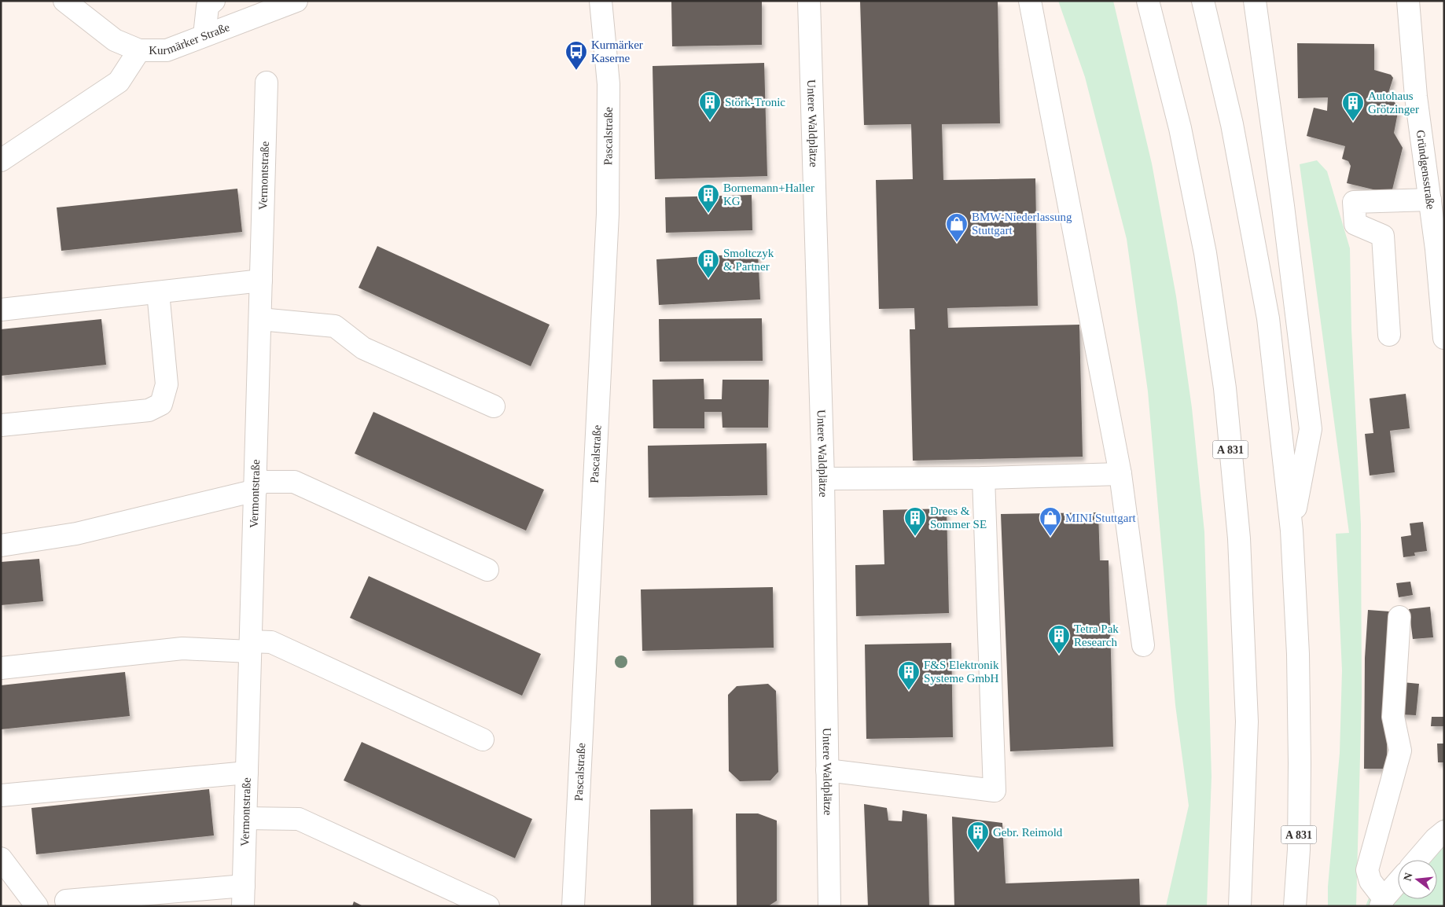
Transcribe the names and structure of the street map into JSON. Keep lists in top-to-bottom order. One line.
{"streets":{"main road":["Kurmärker Straße","Untere Waldplätze","Pascalstraße","Gründgensstraße","Vermontstraße","A 831"]},"places":{"bus stop":["Kurmärker Kaserne"],"building":["Störk-Tronic","Autohaus Grötzinger","Bornemann+Haller KG","Smoltczyk & Partner","Drees & Sommer SE","Tetra Pak Research","F&S Elektronik Systeme GmbH","Gebr. Reimold"],"shop":["BMW-Niederlassung Stuttgart","MINI Stuttgart"]},"north":"left"}
